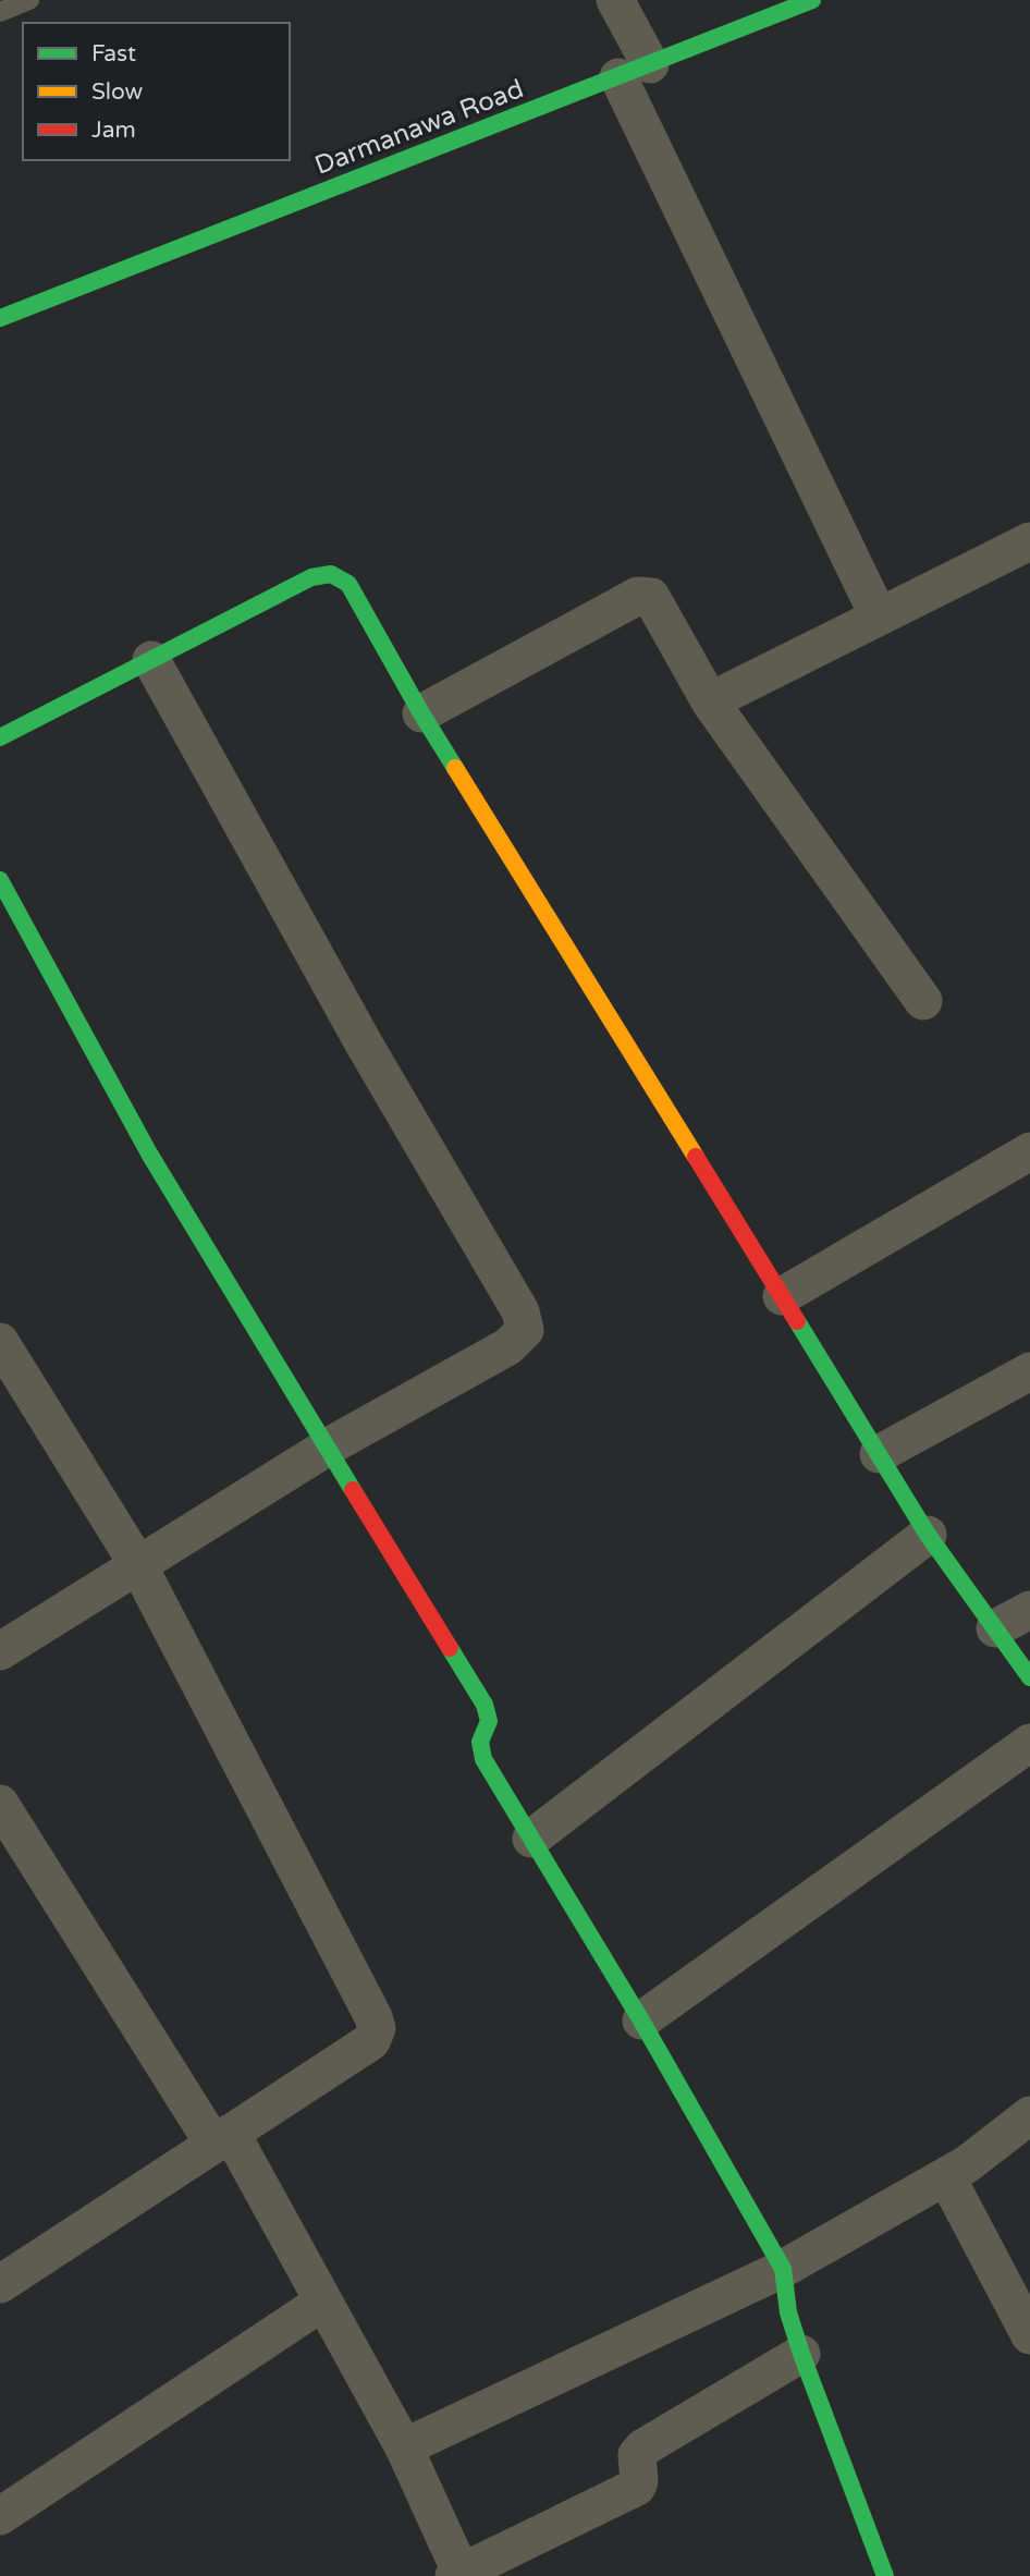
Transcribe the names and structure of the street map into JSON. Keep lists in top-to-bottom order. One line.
{"streets":{"street":["Darmanawa Road"]},"legend":["Fast","Slow","Jam"]}
